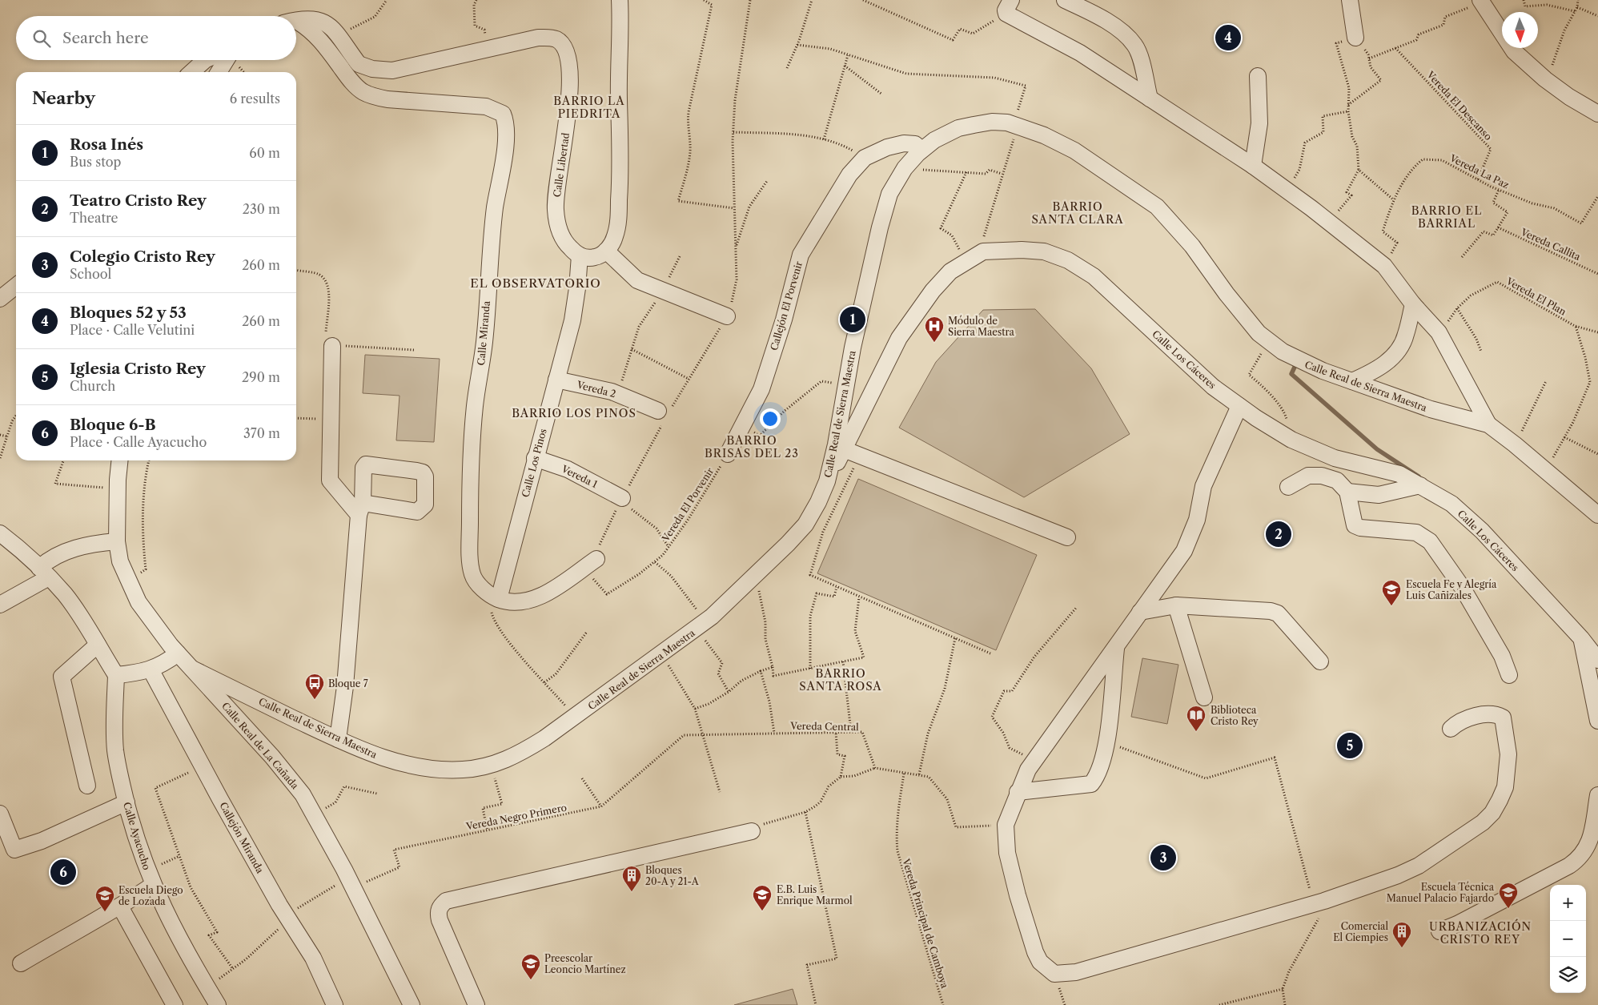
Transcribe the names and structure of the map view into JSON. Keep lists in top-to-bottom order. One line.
{"streets":{"street":["Calle Libertad","Callejón El Porvenir","Calle Miranda","Calle Los Cáceres","Calle Real de Sierra Maestra","Vereda 2","Calle Los Pinos","Vereda 1","Calle Real de La Cañada","Calle Ayacucho","Callejón Miranda"],"path":["Vereda El Descanso","Vereda La Paz","Vereda Callita","Vereda El Plan","Vereda El Porvenir","Vereda Central","Vereda Negro Primero","Vereda Principal de Camboya"]},"crossings":[["Vereda El Descanso","Vereda La Paz"],["Calle Libertad","Calle Los Pinos"],["Callejón El Porvenir","Calle Real de Sierra Maestra"],["Callejón El Porvenir","Vereda El Porvenir"],["Calle Miranda","Calle Los Pinos"],["Calle Los Cáceres","Calle Real de Sierra Maestra"],["Calle Real de Sierra Maestra","Calle Real de La Cañada"],["Vereda 2","Calle Los Pinos"],["Calle Los Pinos","Vereda 1"],["Vereda Central","Vereda Negro Primero"],["Calle Real de La Cañada","Vereda Negro Primero"]],"districts":["BARRIO LA PIEDRITA","BARRIO SANTA CLARA","BARRIO EL BARRIAL","EL OBSERVATORIO","BARRIO LOS PINOS","BARRIO BRISAS DEL 23","BARRIO SANTA ROSA","URBANIZACIÓN CRISTO REY"],"places":{"hospital":["Módulo de Sierra Maestra"],"school or university":["Escuela Fe y Alegría Luis Cañizales","Escuela Técnica Manuel Palacio Fajardo","E.B. Luis Enrique Marmol","Escuela Diego de Lozada","Preescolar Leoncio Martínez"],"bus stop":["Bloque 7"],"library":["Biblioteca Cristo Rey"],"building":["Bloques 20-A y 21-A","Comercial El Ciempies"]},"north":"bottom","page":{"search":"Search here","pins":["4","1","2","5","3","6"],"heading":["Nearby","6 results"],"list":[{"mark":"1","name":"Rosa Inés","note":"Bus stop","value":"60 m"},{"mark":"2","name":"Teatro Cristo Rey","note":"Theatre","value":"230 m"},{"mark":"3","name":"Colegio Cristo Rey","note":"School","value":"260 m"},{"mark":"4","name":"Bloques 52 y 53","note":"Place · Calle Velutini","value":"260 m"},{"mark":"5","name":"Iglesia Cristo Rey","note":"Church","value":"290 m"},{"mark":"6","name":"Bloque 6-B","note":"Place · Calle Ayacucho","value":"370 m"}],"map_buttons":["+","−"]}}
